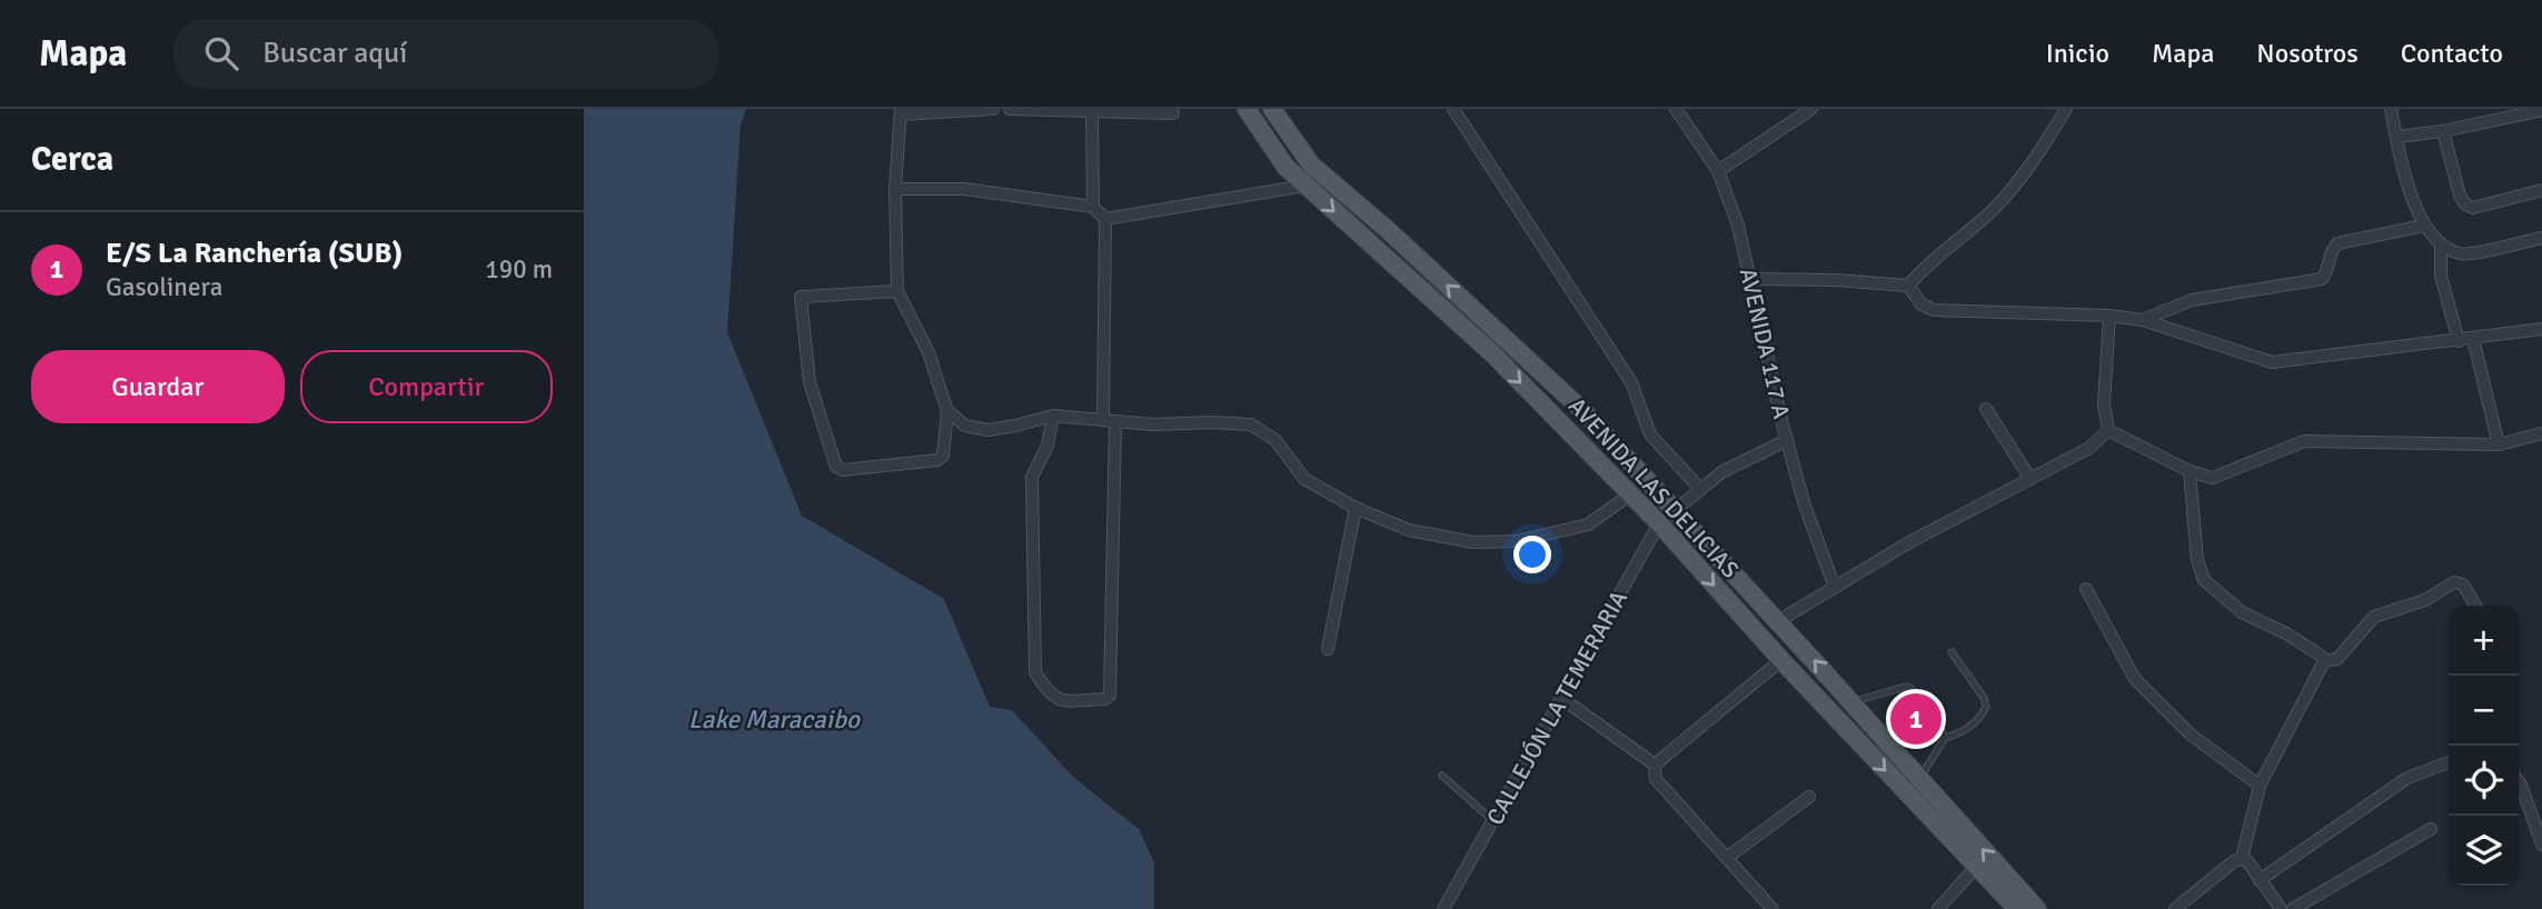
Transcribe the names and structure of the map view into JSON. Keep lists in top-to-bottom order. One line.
{"streets":{"main road":["AVENIDA LAS DELICIAS"],"street":["AVENIDA 117 A","CALLEJÓN LA TEMERARIA"]},"crossings":[["AVENIDA 117 A","CALLEJÓN LA TEMERARIA"],["AVENIDA LAS DELICIAS","CALLEJÓN LA TEMERARIA"]],"water":["Lake Maracaibo"],"page":{"header":"Mapa","search":"Buscar aquí","nav":["Inicio","Mapa","Nosotros","Contacto"],"heading":"Cerca","list":[{"mark":"1","name":"E/S La Ranchería (SUB)","note":"Gasolinera","value":"190 m"}],"buttons":["Guardar","Compartir"],"map_buttons":["+","−"],"pins":"1"}}
